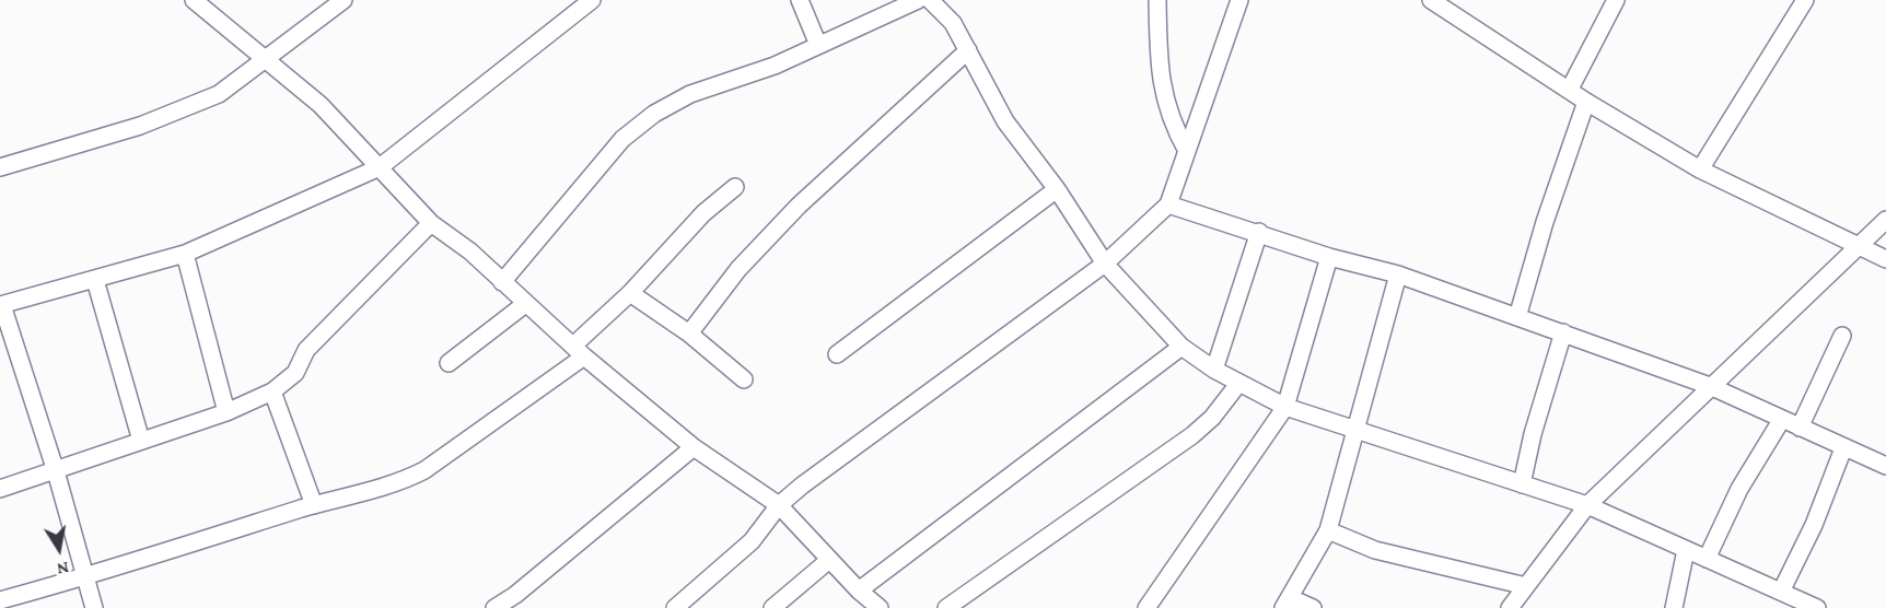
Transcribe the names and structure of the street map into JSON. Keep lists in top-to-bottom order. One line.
{"north":"bottom"}
